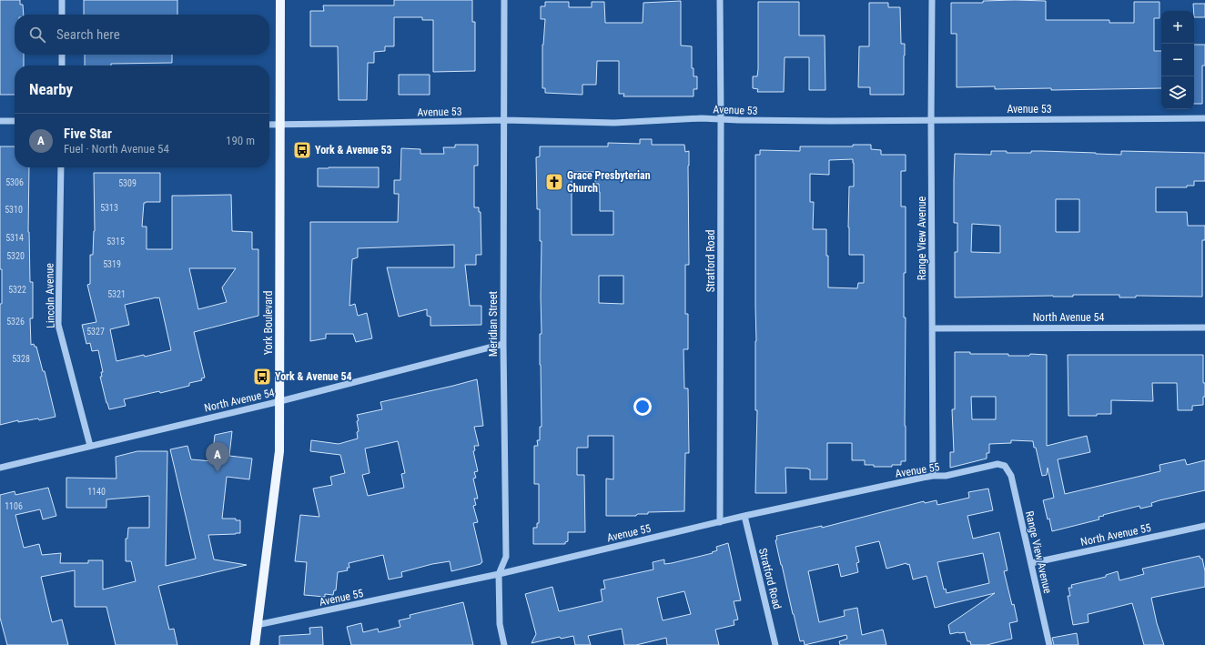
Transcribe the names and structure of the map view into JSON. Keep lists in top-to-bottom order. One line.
{"streets":{"main road":["York Boulevard"],"street":["Avenue 53","Range View Avenue","Stratford Road","Lincoln Avenue","North Avenue 54","Meridian Street","Avenue 55","North Avenue 55"]},"crossings":[["Avenue 53","Range View Avenue"],["Avenue 53","Stratford Road"],["Avenue 53","York Boulevard"],["Avenue 53","Meridian Street"],["Range View Avenue","North Avenue 54"],["Range View Avenue","Avenue 55"],["Range View Avenue","North Avenue 55"],["Stratford Road","Avenue 55"],["Lincoln Avenue","North Avenue 54"],["North Avenue 54","York Boulevard"],["North Avenue 54","Meridian Street"],["York Boulevard","Avenue 55"],["Meridian Street","Avenue 55"]],"places":{"bus stop":["York & Avenue 53","York & Avenue 54"],"church":["Grace Presbyterian Church"]},"house_numbers":["5306","5309","5313","5310","5314","5315","5320","5319","5322","5321","5326","5327","5328","1140","1106"],"page":{"map_buttons":["+","−"],"search":"Search here","heading":"Nearby","list":[{"mark":"A","name":"Five Star","note":"Fuel · North Avenue 54","value":"190 m"}],"pins":"A"}}
